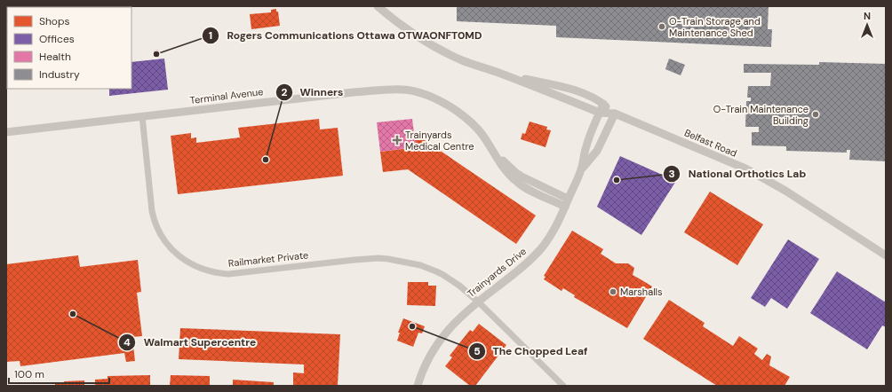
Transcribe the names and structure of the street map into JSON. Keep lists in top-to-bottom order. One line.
{"streets":{"street":["Terminal Avenue","Belfast Road","Railmarket Private","Trainyards Drive"]},"crossings":[["Terminal Avenue","Railmarket Private"],["Terminal Avenue","Trainyards Drive"],["Belfast Road","Trainyards Drive"],["Railmarket Private","Trainyards Drive"]],"places":{"other":["O-Train Storage and Maintenance Shed","Rogers Communications Ottawa OTWAONFT0MD","O-Train Maintenance Building","Winners","National Orthotics Lab","Marshalls","Walmart Supercentre","The Chopped Leaf"],"health":["Trainyards Medical Centre"]},"legend":["Shops","Offices","Health","Industry"],"scale_bar":"100 m","north":"top"}
